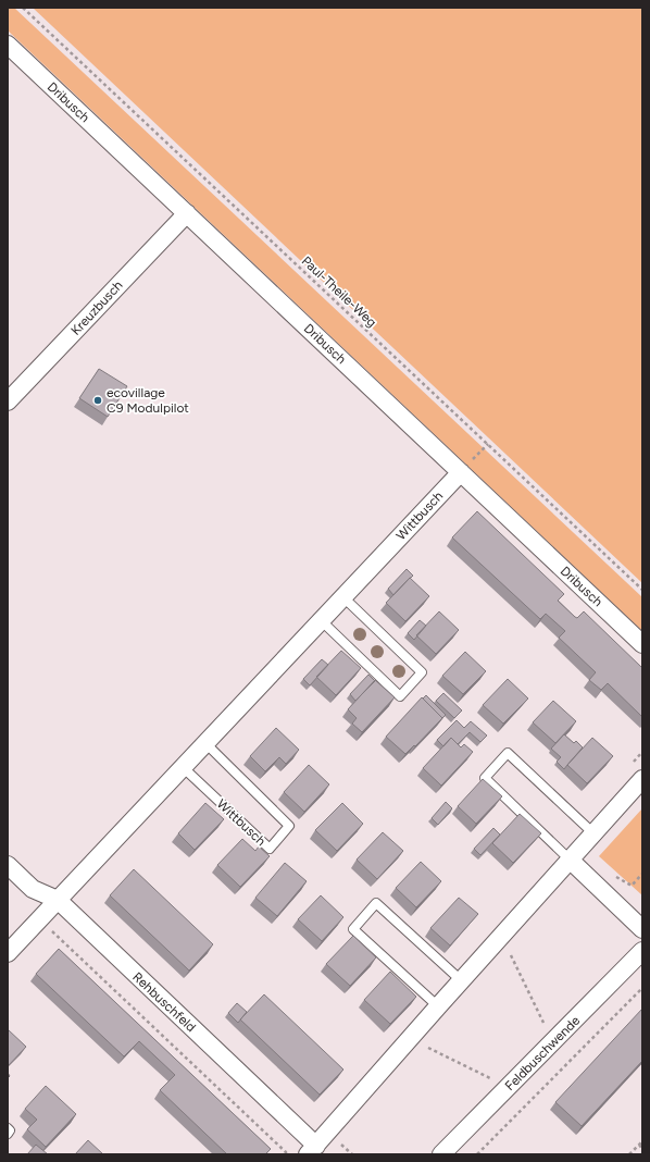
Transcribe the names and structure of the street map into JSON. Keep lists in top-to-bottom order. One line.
{"streets":{"street":["Dribusch","Kreuzbusch","Wittbusch","Rehbuschfeld","Feldbuschwende"],"path":["Paul-Theile-Weg"]},"crossings":[["Dribusch","Kreuzbusch"],["Dribusch","Wittbusch"],["Wittbusch","Rehbuschfeld"]],"places":["ecovillage C9 Modulpilot"]}
